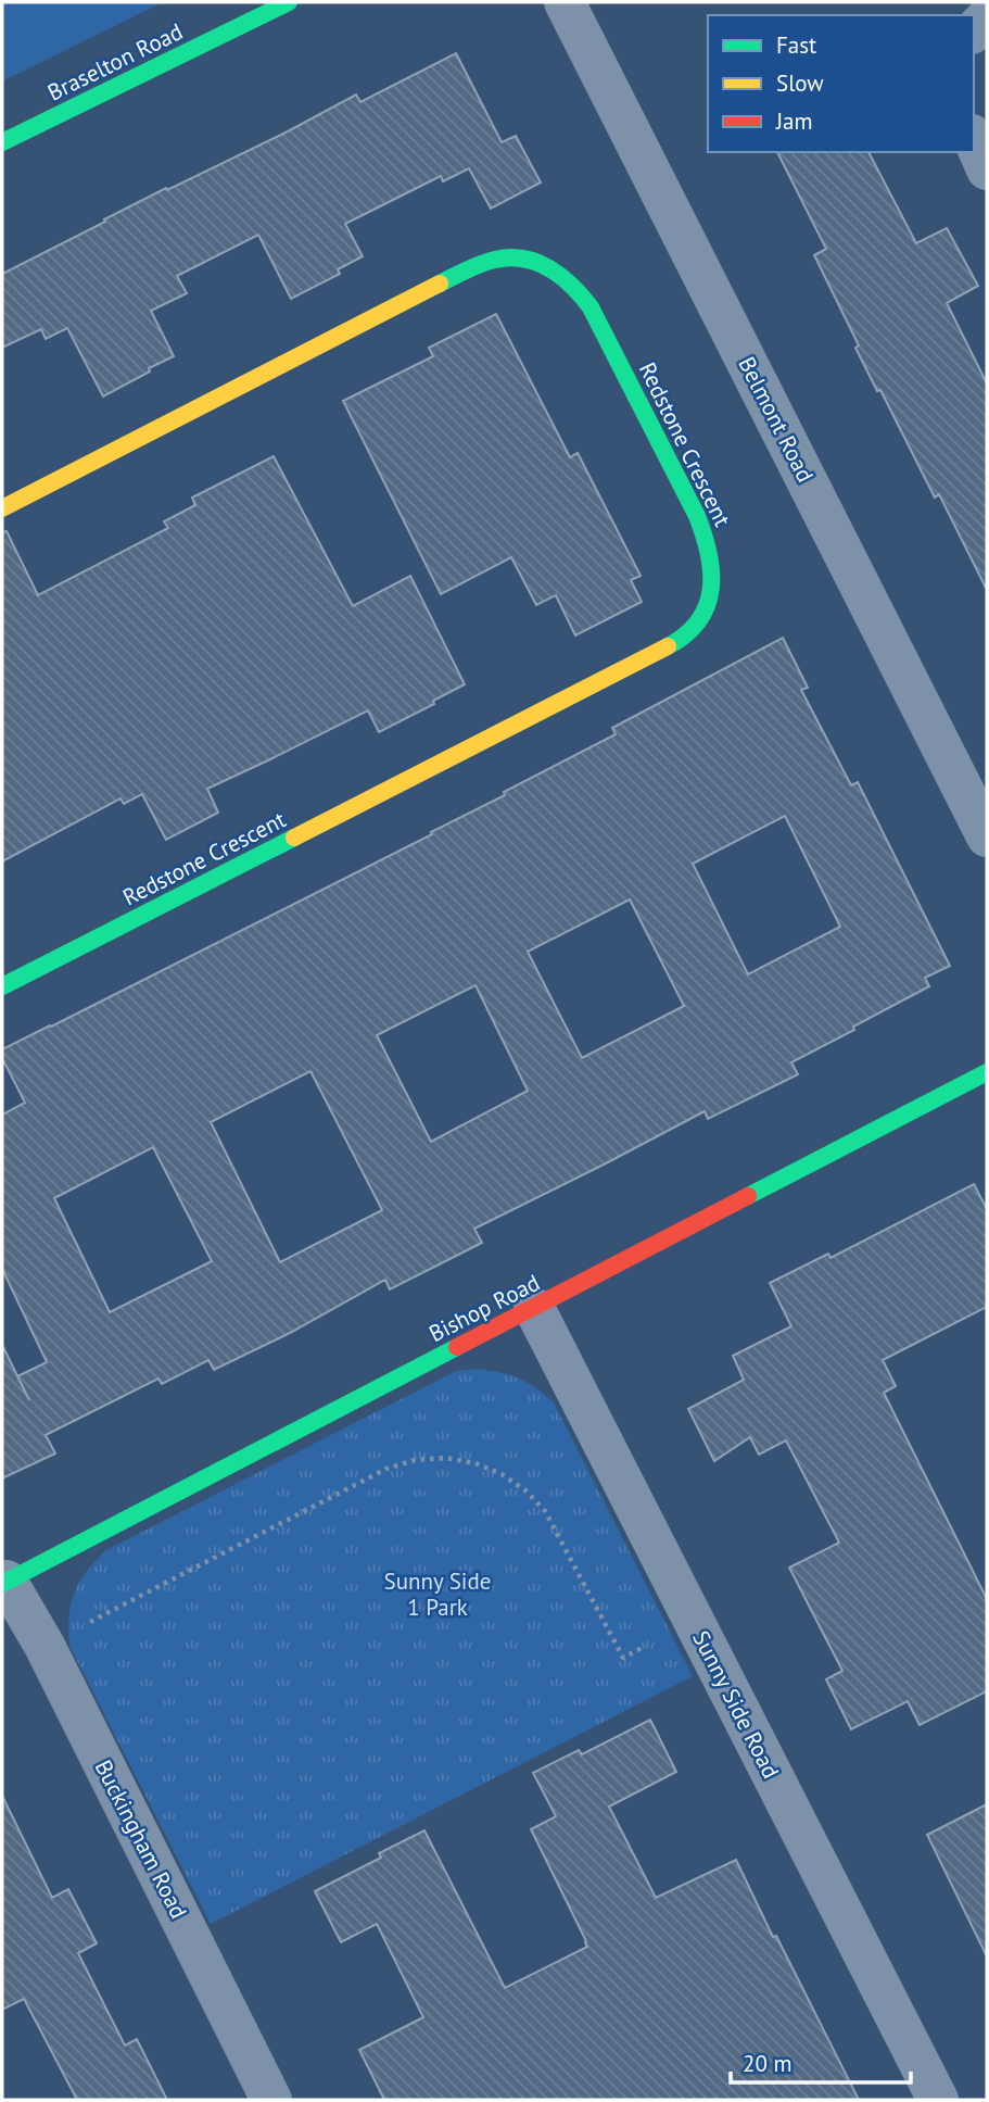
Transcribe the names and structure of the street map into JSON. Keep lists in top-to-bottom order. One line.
{"streets":{"street":["Braselton Road","Belmont Road","Redstone Crescent","Bishop Road","Sunny Side Road","Buckingham Road"]},"crossings":[["Bishop Road","Sunny Side Road"],["Bishop Road","Buckingham Road"]],"parks":["Sunny Side 1 Park"],"legend":["Fast","Slow","Jam"],"scale_bar":"20 m"}
